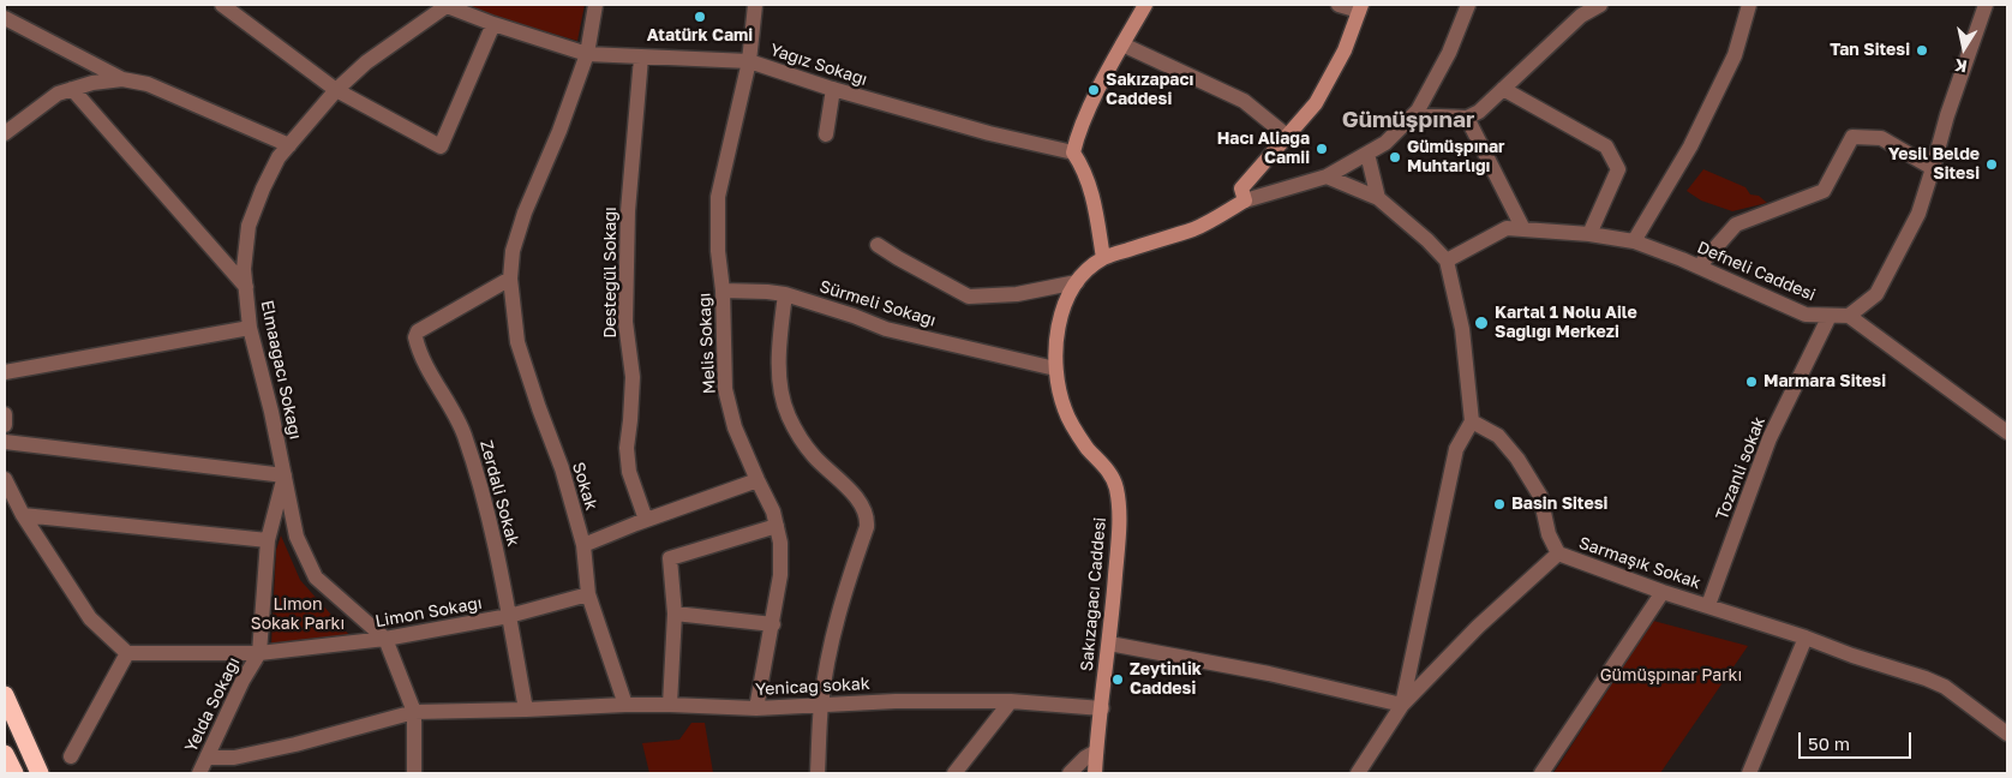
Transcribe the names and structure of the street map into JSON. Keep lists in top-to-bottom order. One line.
{"streets":{"street":["Yağız Sokağı","Defneli Caddesi","Destegül Sokağı","Sürmeli Sokağı","Melis Sokağı","Elmaağacı Sokağı","Tozanli sokak","Sokak","Zerdali Sokak","Sarmaşık Sokak","Sakızağacı Caddesi","Limon Sokağı","Yenicag sokak","Yelda Sokağı"]},"crossings":[["Yağız Sokağı","Destegül Sokağı"],["Yağız Sokağı","Melis Sokağı"],["Yağız Sokağı","Elmaağacı Sokağı"],["Yağız Sokağı","Sokak"],["Defneli Caddesi","Tozanli sokak"],["Sürmeli Sokağı","Melis Sokağı"],["Sürmeli Sokağı","Sakızağacı Caddesi"],["Melis Sokağı","Yenicag sokak"],["Elmaağacı Sokağı","Limon Sokağı"],["Elmaağacı Sokağı","Yenicag sokak"],["Elmaağacı Sokağı","Yelda Sokağı"],["Tozanli sokak","Sarmaşık Sokak"],["Sokak","Zerdali Sokak"],["Sokak","Limon Sokağı"],["Sokak","Yenicag sokak"],["Zerdali Sokak","Limon Sokağı"],["Zerdali Sokak","Yenicag sokak"],["Sakızağacı Caddesi","Yenicag sokak"],["Limon Sokağı","Yelda Sokağı"],["Yenicag sokak","Yelda Sokağı"]],"districts":["Gümüşpınar"],"parks":["Limon Sokak Parkı","Gümüşpınar Parkı"],"places":["Atatürk Cami","Tan Sitesi","Sakızapacı Caddesi","Hacı Aliağa Camii","Gümüşpınar Muhtarlığı","Yesil Belde Sitesi","Kartal 1 Nolu Aile Sağlığı Merkezi","Marmara Sitesi","Basin Sitesi","Zeyti̇nli̇k Caddesi̇"],"scale_bar":"50 m","north":"bottom"}
